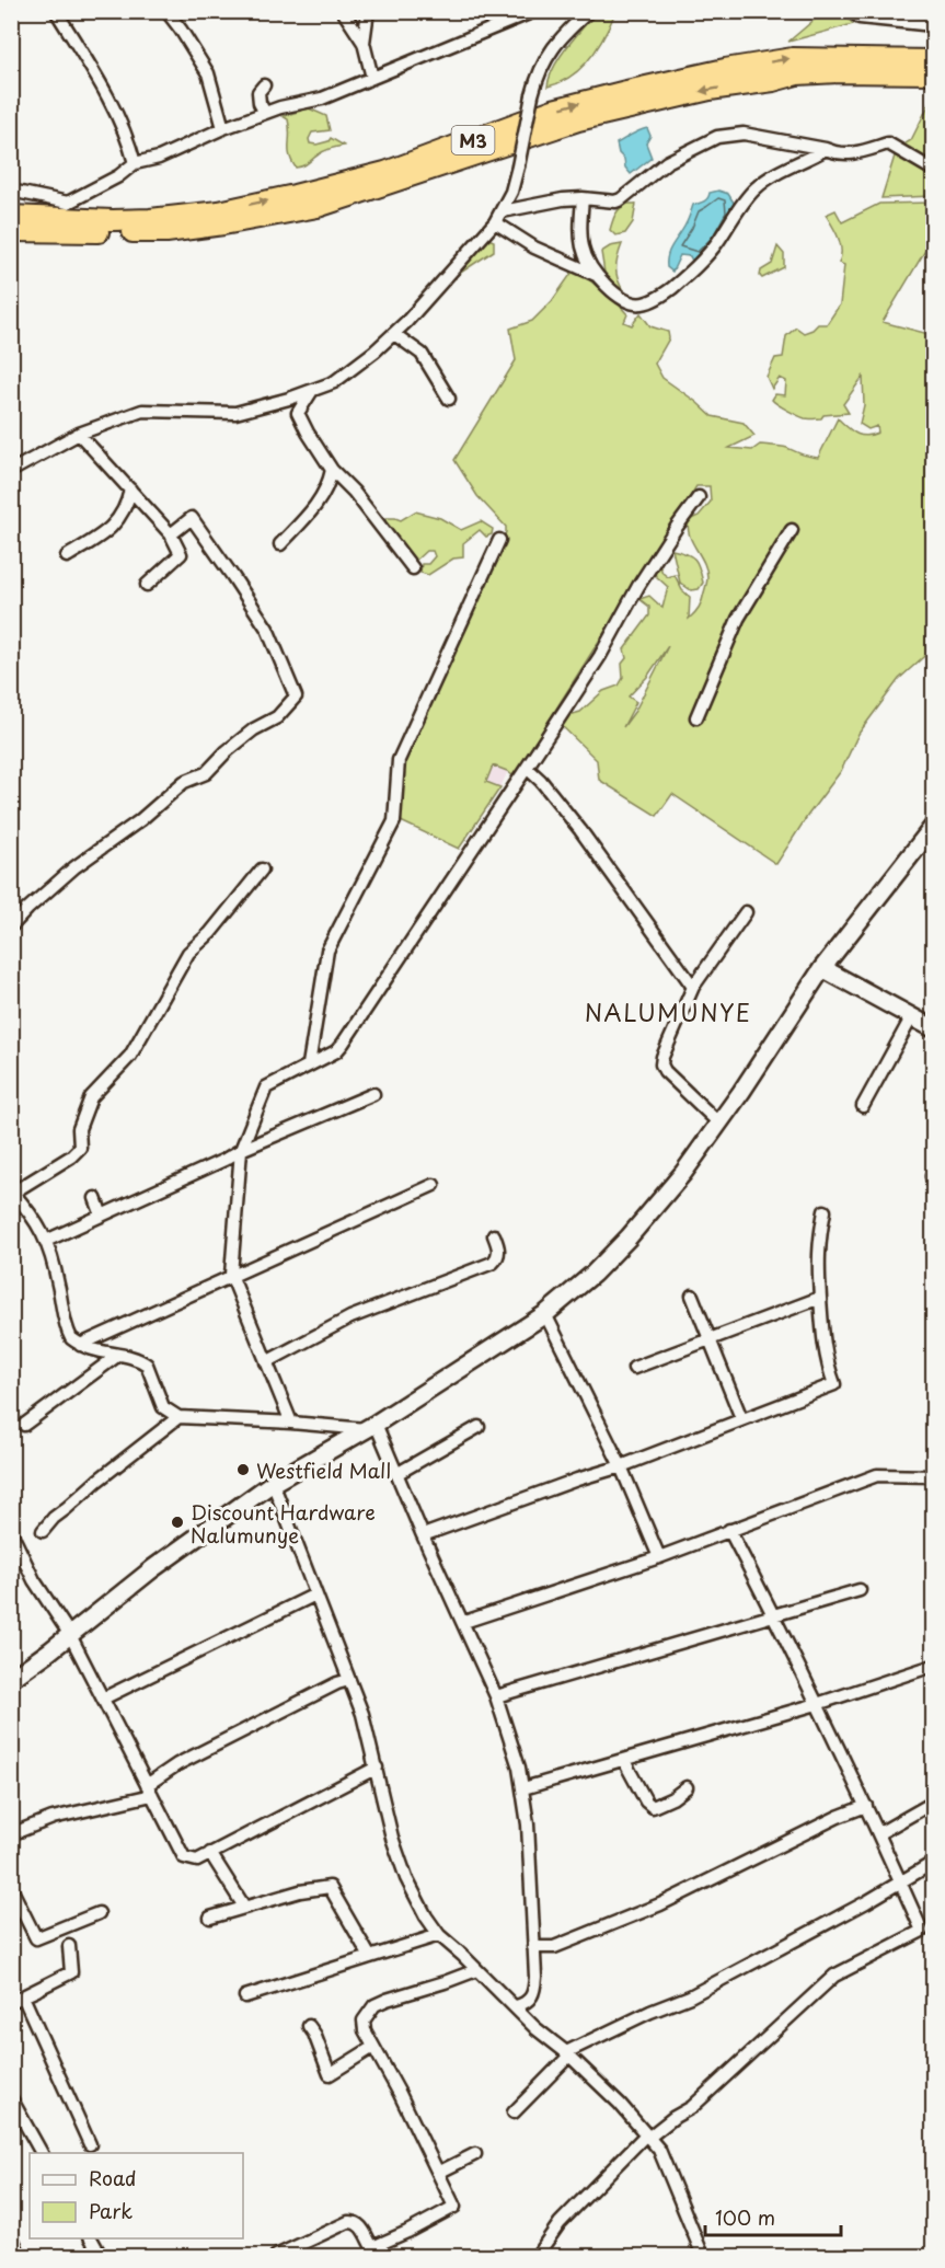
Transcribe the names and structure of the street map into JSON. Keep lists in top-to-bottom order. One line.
{"streets":{"highway":["M3"]},"districts":["NALUMUNYE"],"places":["Westfield Mall","Discount Hardware Nalumunye"],"legend":["Road","Park"],"scale_bar":"100 m"}
